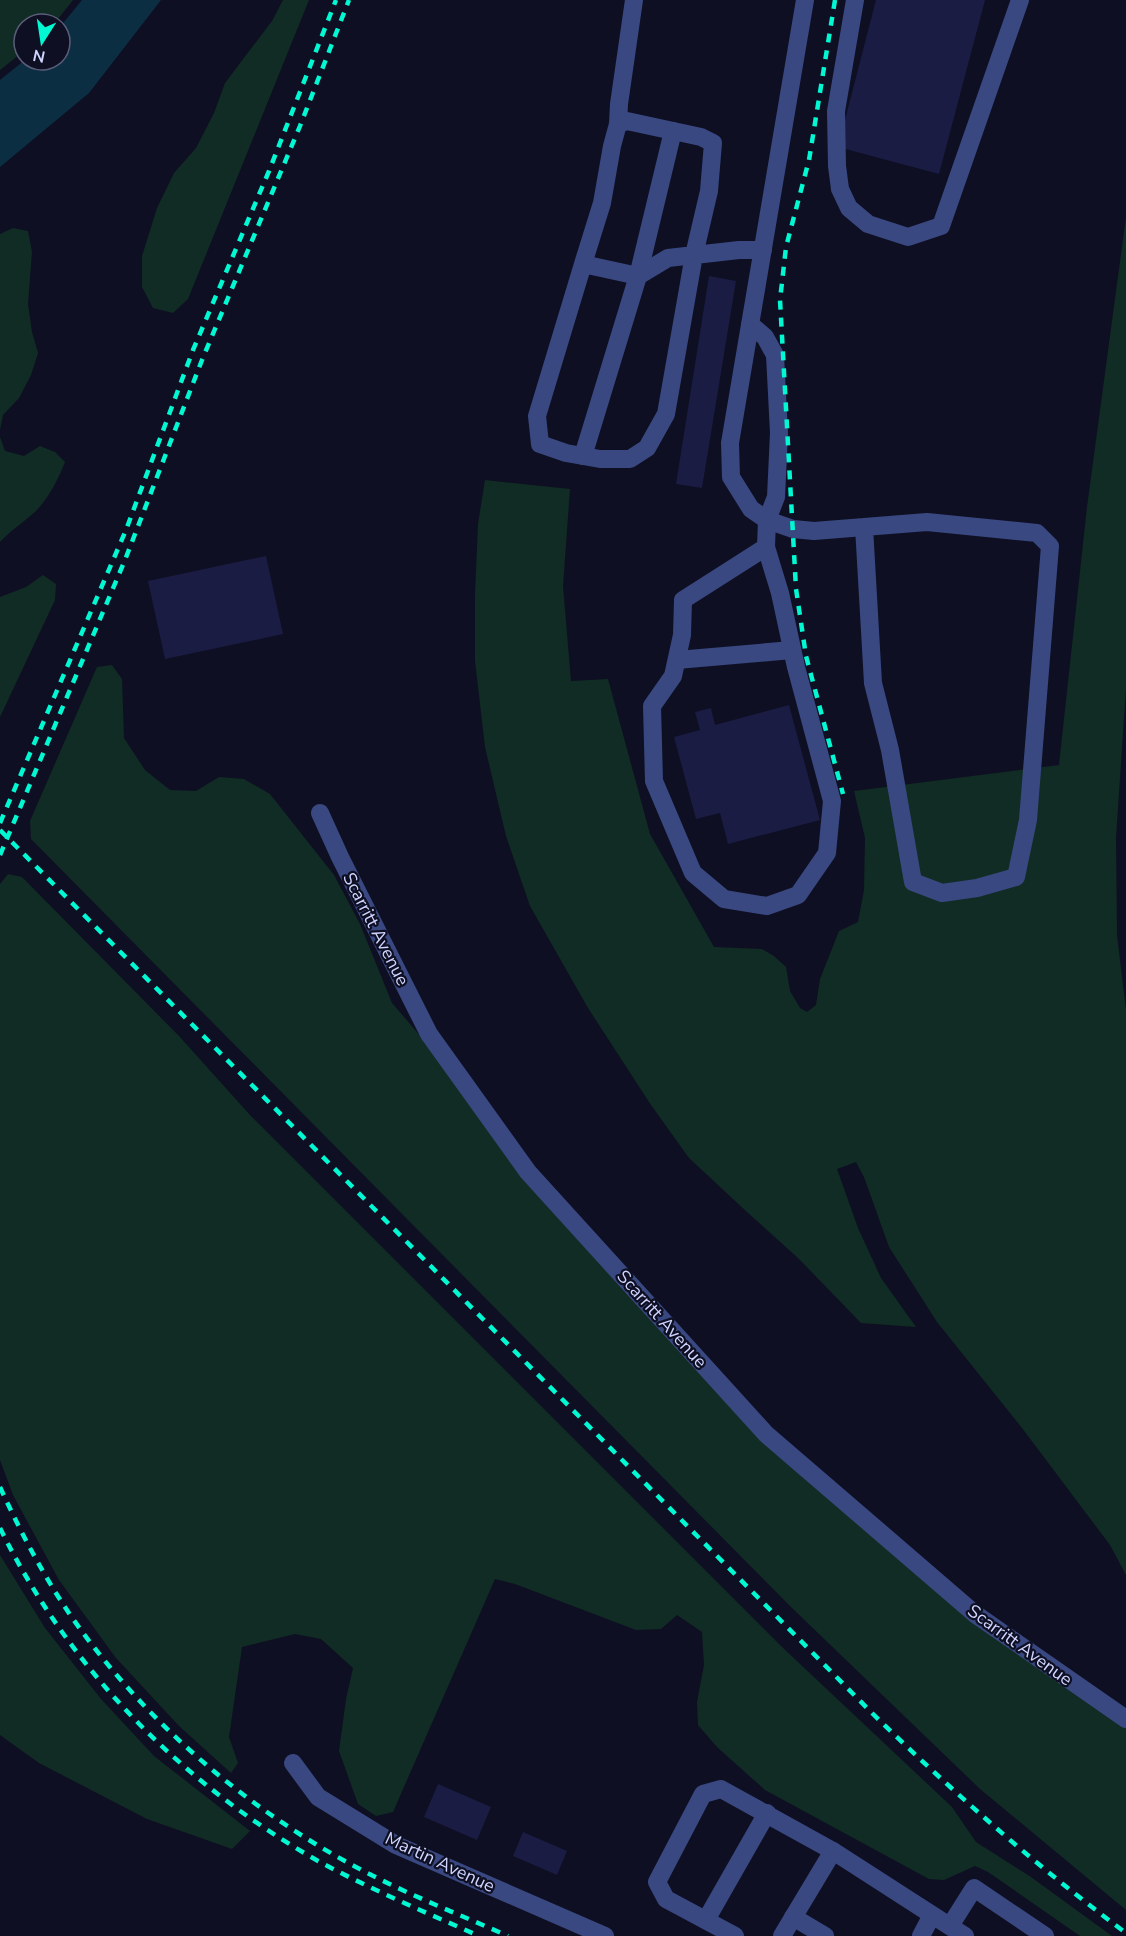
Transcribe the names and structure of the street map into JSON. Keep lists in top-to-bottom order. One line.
{"streets":{"street":["Scarritt Avenue","Martin Avenue"]},"north":"bottom"}
